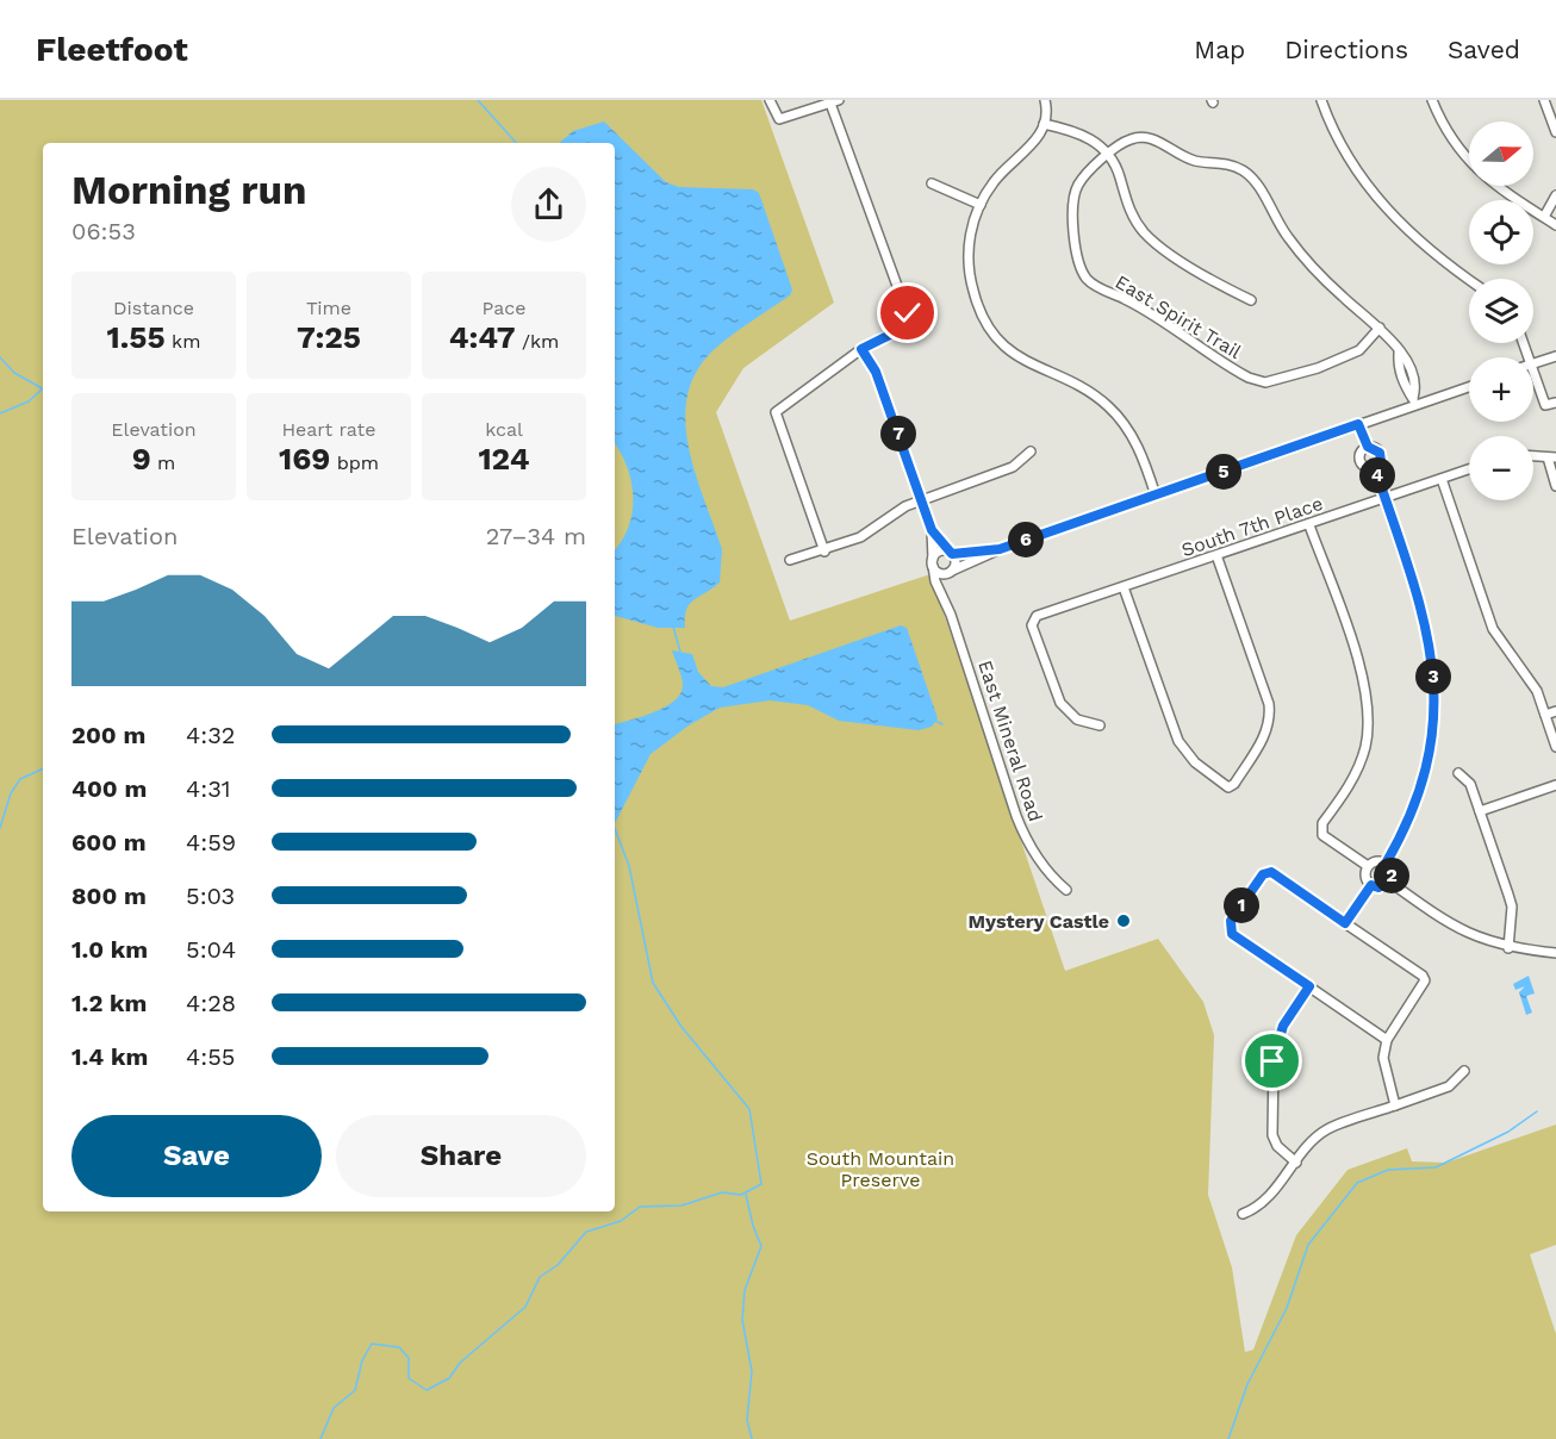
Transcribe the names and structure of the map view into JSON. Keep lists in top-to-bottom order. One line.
{"streets":{"street":["East Spirit Trail","South 7th Place","East Mineral Road"]},"parks":["South Mountain Preserve"],"places":["Mystery Castle"],"north":"right","page":{"header":"Fleetfoot","nav":["Map","Directions","Saved"],"map_buttons":["+","−"],"heading":["Morning run","06:53"],"stats":[["Distance","1.55 km"],["Time","7:25"],["Pace","4:47 /km"],["Elevation","9 m"],["Heart rate","169 bpm"],["kcal","124"]],"pins":["7","5","4","6","3","2","1"],"chart":["Elevation","27–34 m"],"list":[{"name":"200 m","note":"4:32"},{"name":"400 m","note":"4:31"},{"name":"600 m","note":"4:59"},{"name":"800 m","note":"5:03"},{"name":"1.0 km","note":"5:04"},{"name":"1.2 km","note":"4:28"},{"name":"1.4 km","note":"4:55"}],"buttons":["Save","Share"]}}
